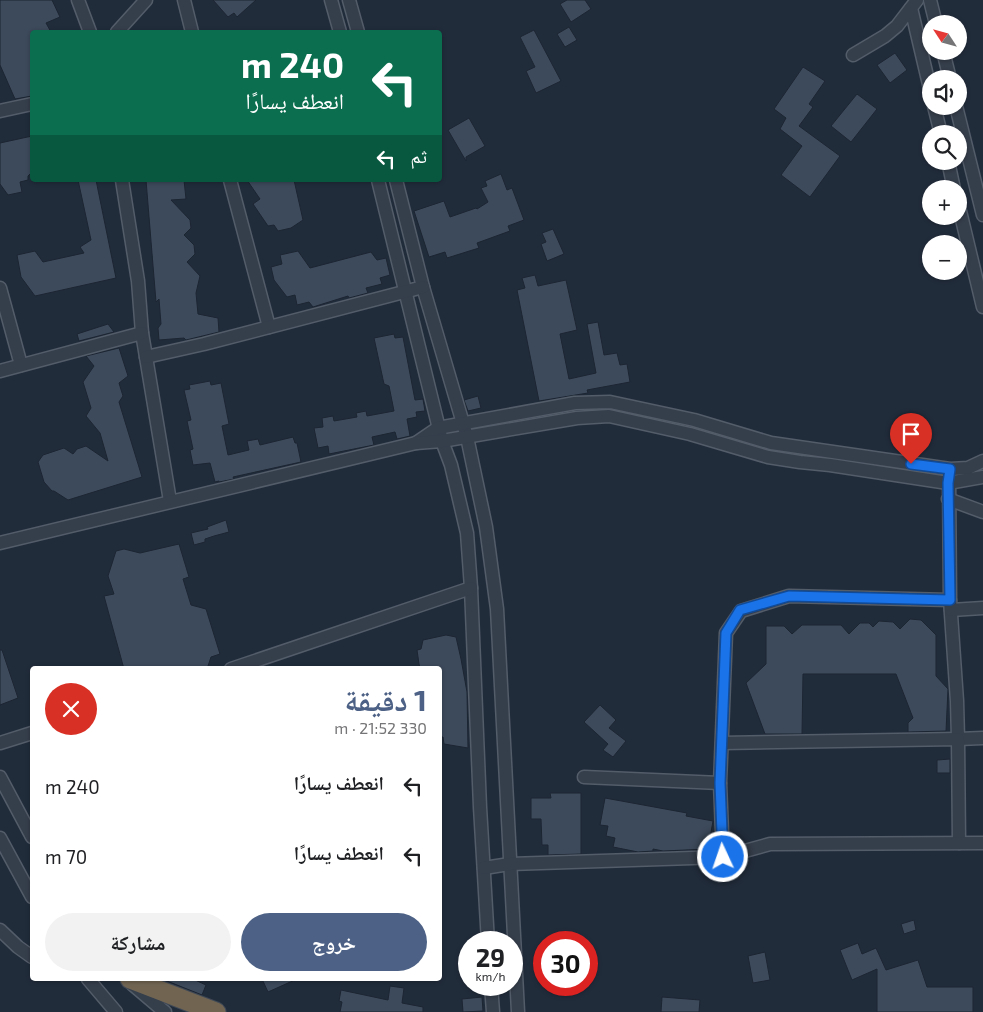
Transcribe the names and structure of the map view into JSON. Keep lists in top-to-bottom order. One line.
{"north":"top left","page":{"map_buttons":["+","−"],"turn":["240 m","انعطف يسارًا"],"then":"ثم","heading":["1 دقيقة","330 m · 21:52"],"list":[{"name":"انعطف يسارًا","value":"240 m"},{"name":"انعطف يسارًا","value":"70 m"}],"buttons":["خروج","مشاركة"],"speed":"29 km/h","limit":"30"}}
